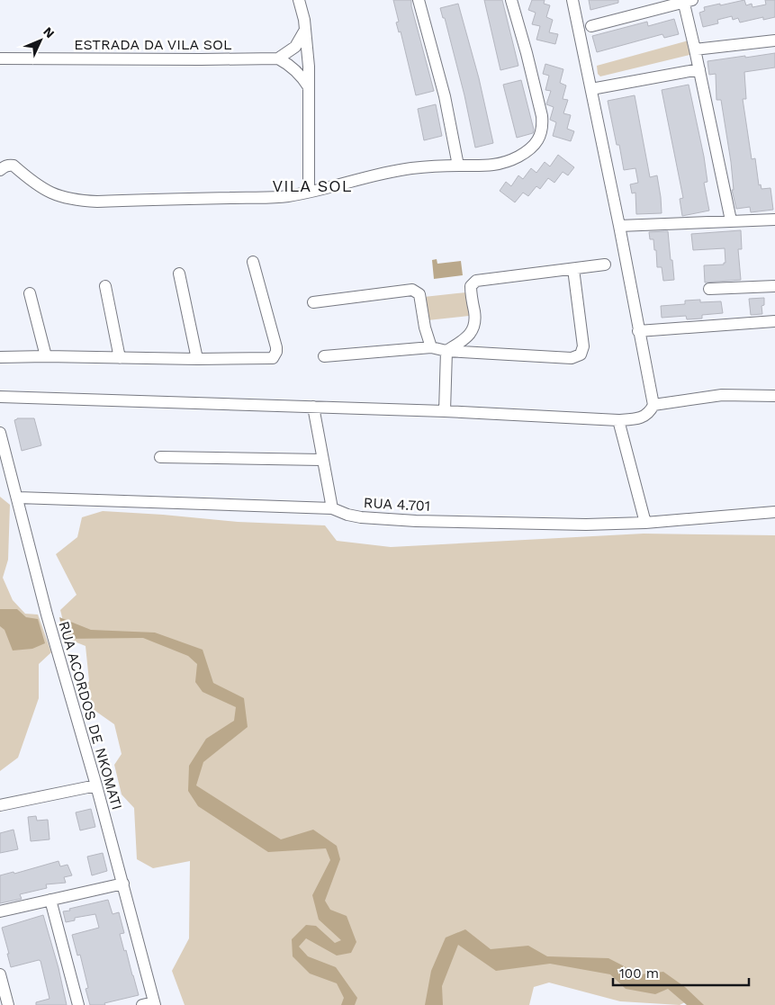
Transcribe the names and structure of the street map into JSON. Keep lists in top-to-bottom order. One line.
{"streets":{"street":["ESTRADA DA VILA SOL","RUA 4.701","RUA ACORDOS DE NKOMATI"]},"crossings":[["RUA 4.701","RUA ACORDOS DE NKOMATI"]],"districts":["VILA SOL"],"scale_bar":"100 m","north":"top right"}
